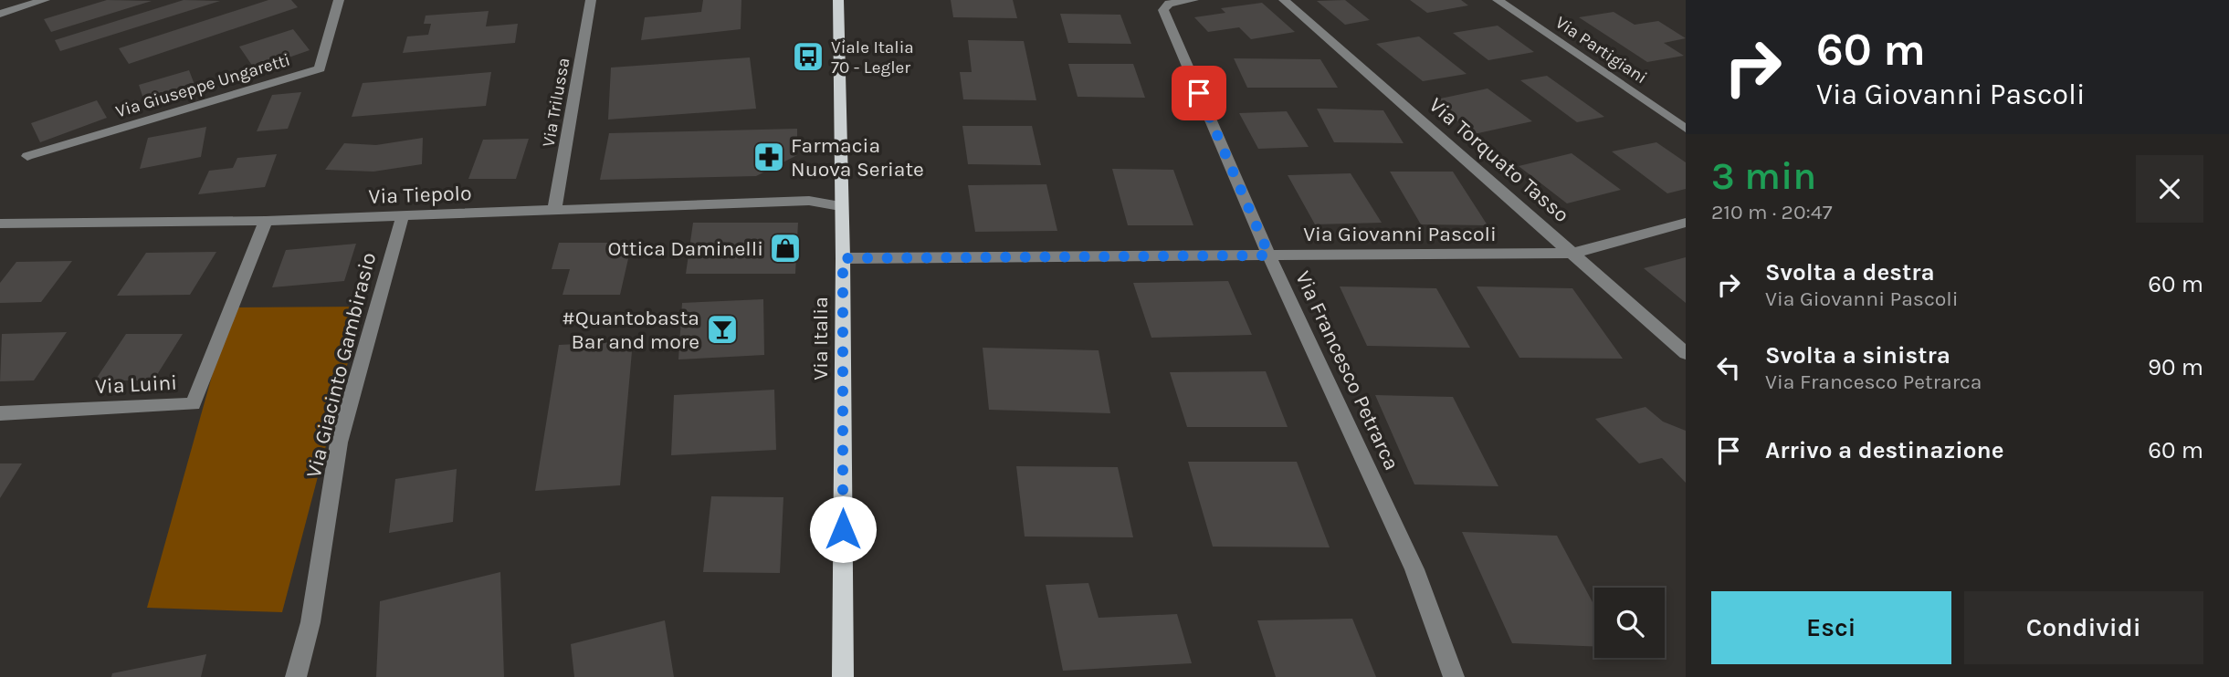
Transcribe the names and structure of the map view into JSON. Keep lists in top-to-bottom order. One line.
{"streets":{"main road":["Via Italia"],"street":["Via Partigiani","Via Giuseppe Ungaretti","Via Trilussa","Via Torquato Tasso","Via Tiepolo","Via Giovanni Pascoli","Via Giacinto Gambirasio","Via Francesco Petrarca","Via Luini"]},"crossings":[["Via Trilussa","Via Tiepolo"],["Via Torquato Tasso","Via Giovanni Pascoli"],["Via Tiepolo","Via Italia"],["Via Tiepolo","Via Giacinto Gambirasio"],["Via Tiepolo","Via Luini"],["Via Giovanni Pascoli","Via Italia"],["Via Giovanni Pascoli","Via Francesco Petrarca"]],"places":{"bus stop":["Viale Italia 70 - Legler"],"pharmacy":["Farmacia Nuova Seriate"],"shop":["Ottica Daminelli"],"bar":["#Quantobasta Bar and more"]},"page":{"turn":["60 m","Via Giovanni Pascoli"],"heading":["3 min","210 m · 20:47"],"list":[{"name":"Svolta a destra","note":"Via Giovanni Pascoli","value":"60 m"},{"name":"Svolta a sinistra","note":"Via Francesco Petrarca","value":"90 m"},{"name":"Arrivo a destinazione","value":"60 m"}],"buttons":["Esci","Condividi"]}}
